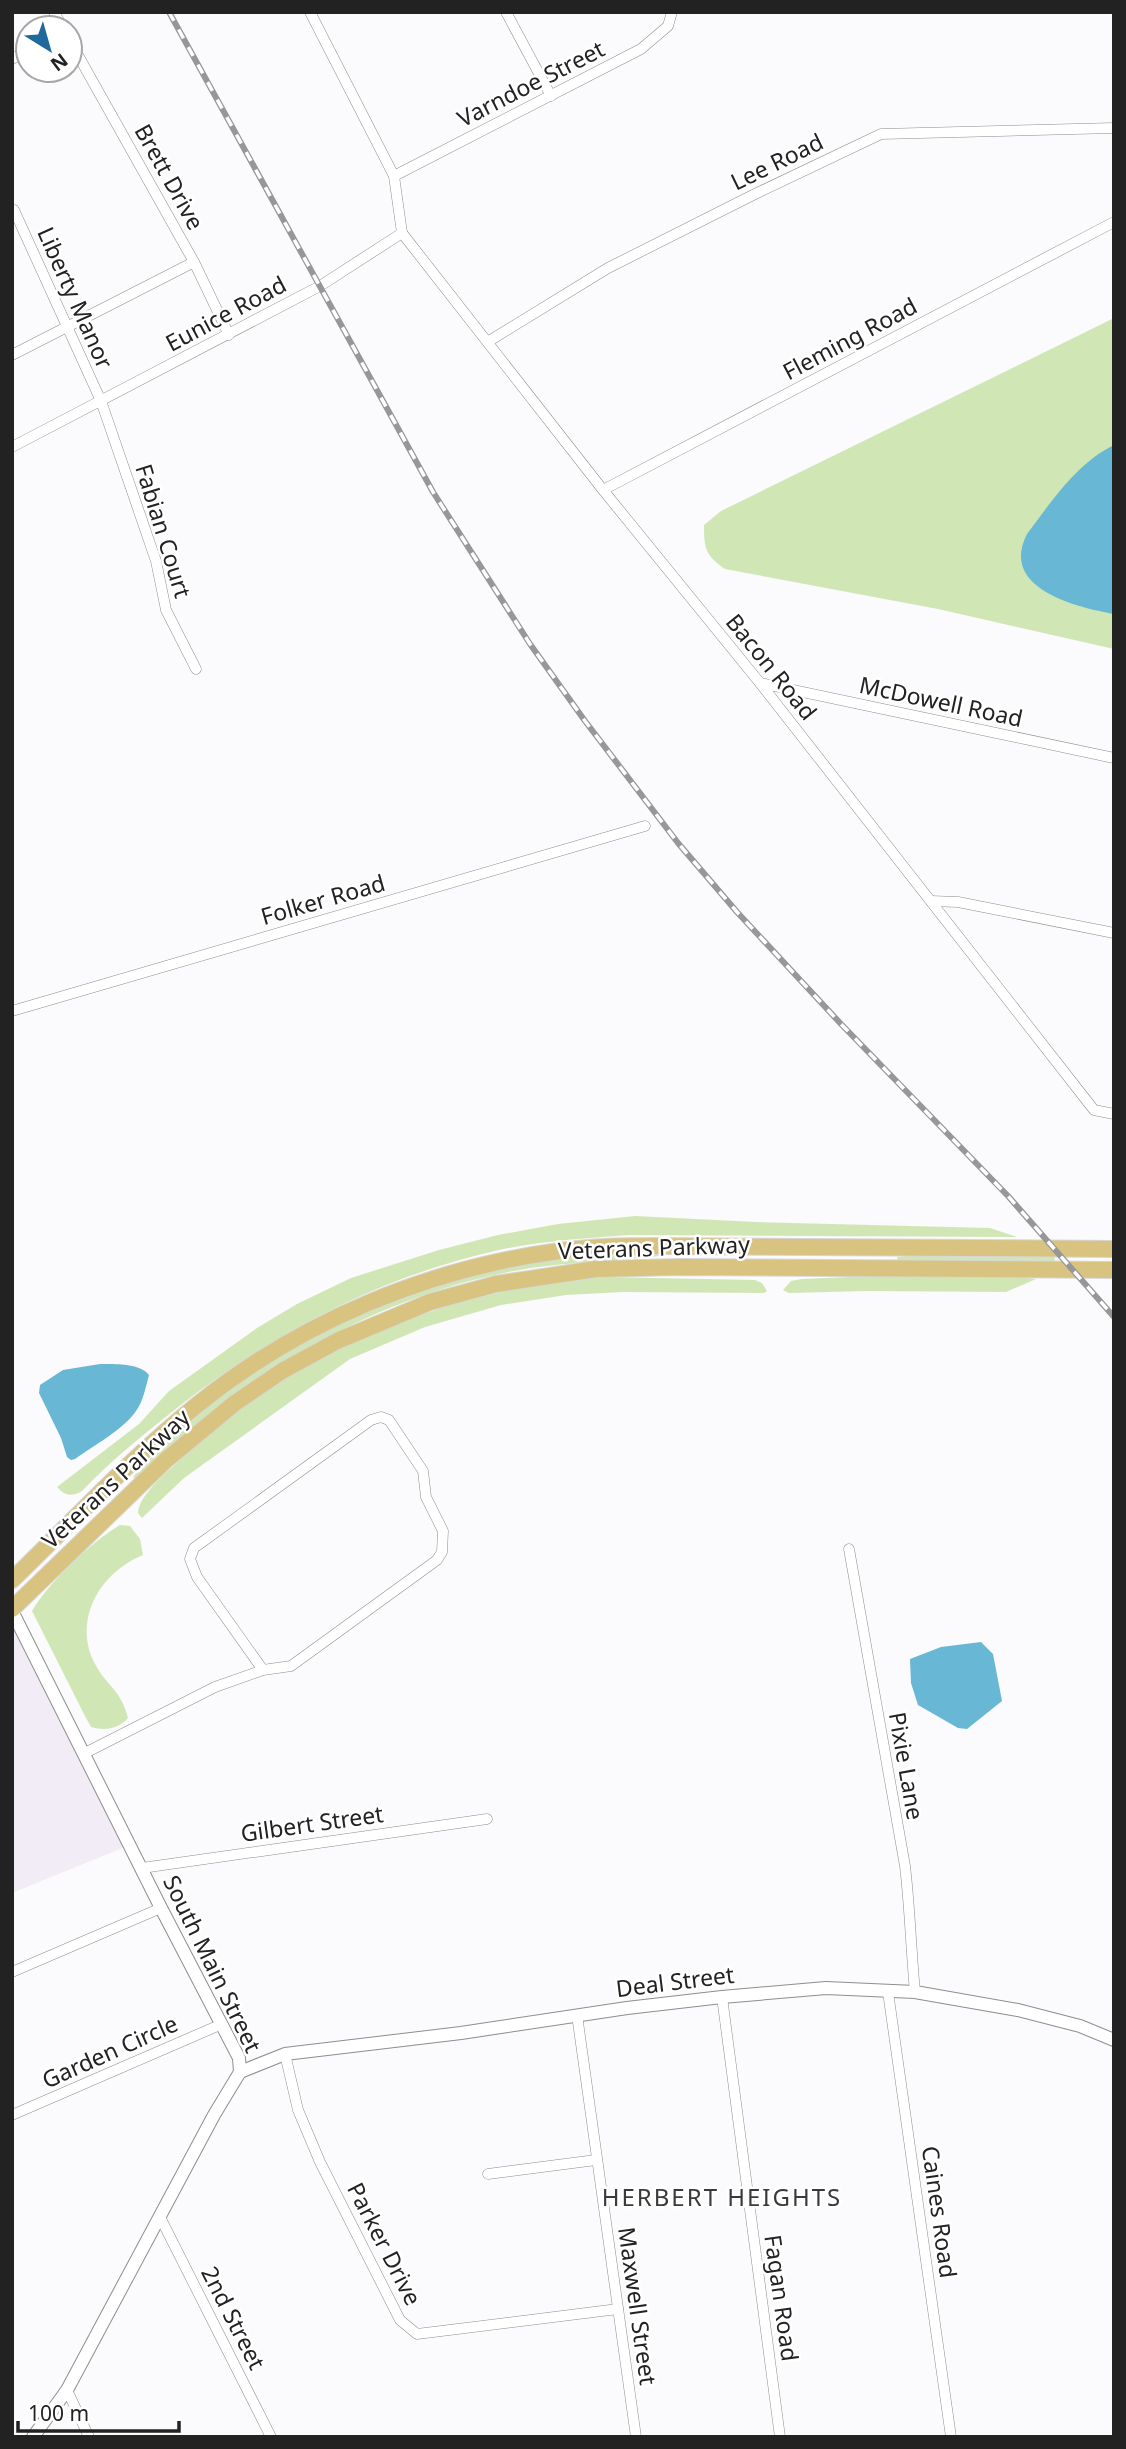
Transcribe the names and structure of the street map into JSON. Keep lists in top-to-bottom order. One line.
{"streets":{"main road":["Veterans Parkway"],"street":["Varndoe Street","Lee Road","Brett Drive","Liberty Manor","Eunice Road","Fleming Road","Fabian Court","Bacon Road","McDowell Road","Folker Road","Pixie Lane","Gilbert Street","South Main Street","Deal Street","Garden Circle","Caines Road","Parker Drive","Fagan Road","Maxwell Street","2nd Street"]},"crossings":[["Lee Road","Bacon Road"],["Brett Drive","Eunice Road"],["Liberty Manor","Eunice Road"],["Liberty Manor","Fabian Court"],["Eunice Road","Fabian Court"],["Eunice Road","Bacon Road"],["Fleming Road","Bacon Road"],["Bacon Road","McDowell Road"],["Veterans Parkway","South Main Street"],["Pixie Lane","Deal Street"],["Gilbert Street","South Main Street"],["South Main Street","Deal Street"],["South Main Street","Garden Circle"],["South Main Street","2nd Street"],["Deal Street","Caines Road"],["Deal Street","Parker Drive"],["Deal Street","Fagan Road"],["Deal Street","Maxwell Street"],["Parker Drive","Maxwell Street"]],"districts":["HERBERT HEIGHTS"],"scale_bar":"100 m","north":"bottom right"}
